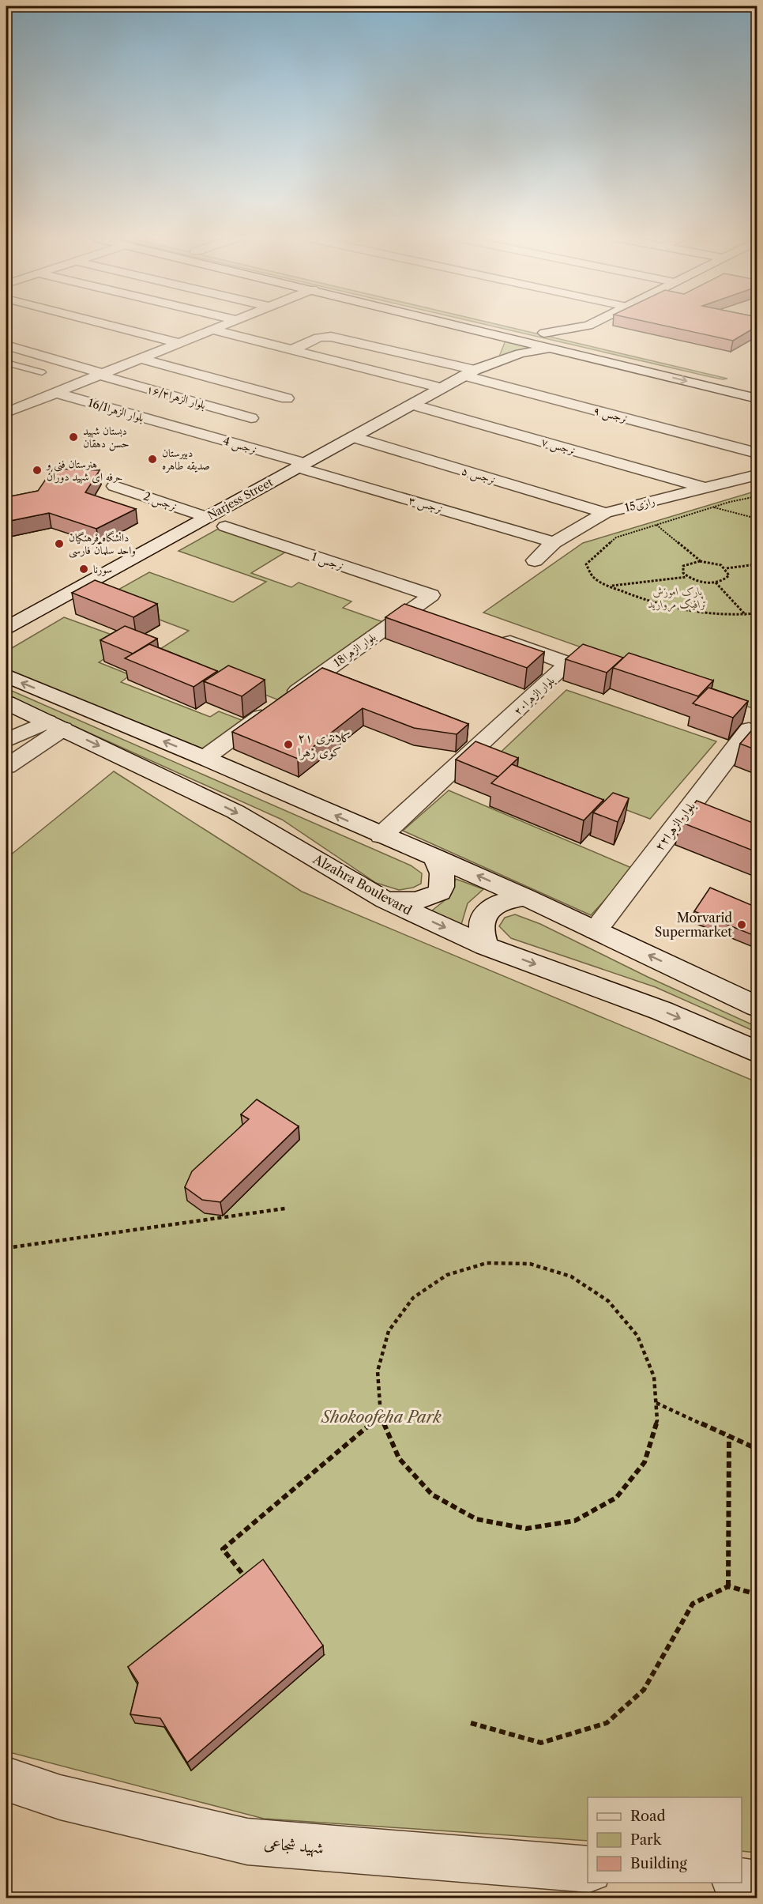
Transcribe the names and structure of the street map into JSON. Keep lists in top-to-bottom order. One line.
{"streets":{"street":["بلوار الزهرا۱۶/۳","بلوار الزهرا16/1","نرجس ۹","4 نرجس","نرجس ۷","نرجس ۵","Narjess Street","2 نرجس","نرجس ۳","15رازی","1 نرجس","18بلوار الزهرا","بلوار الزهرا۲۰","بلوار الزهرا۲۲","Alzahra Boulevard","شهید شجاعی"]},"crossings":[["بلوار الزهرا16/1","4 نرجس"],["نرجس ۹","Narjess Street"],["4 نرجس","Narjess Street"],["4 نرجس","نرجس ۳"],["نرجس ۷","Narjess Street"],["نرجس ۷","15رازی"],["نرجس ۵","Narjess Street"],["نرجس ۵","15رازی"],["Narjess Street","2 نرجس"],["Narjess Street","نرجس ۳"],["نرجس ۳","15رازی"],["1 نرجس","18بلوار الزهرا"]],"parks":["پارک اموزش ترافیک مروارید","Shokoofeha Park"],"places":["دبستان شهید حسن دهقان","دبیرستان صدیقه طاهره","هنرستان فنی و حرفه ای شهید دوران","دانشگاه فرهنگیان واحد سلمان فارسی","سورنا","کلانتری ۲۱ کوی زهرا","Morvarid Supermarket"],"legend":["Road","Park","Building"]}
